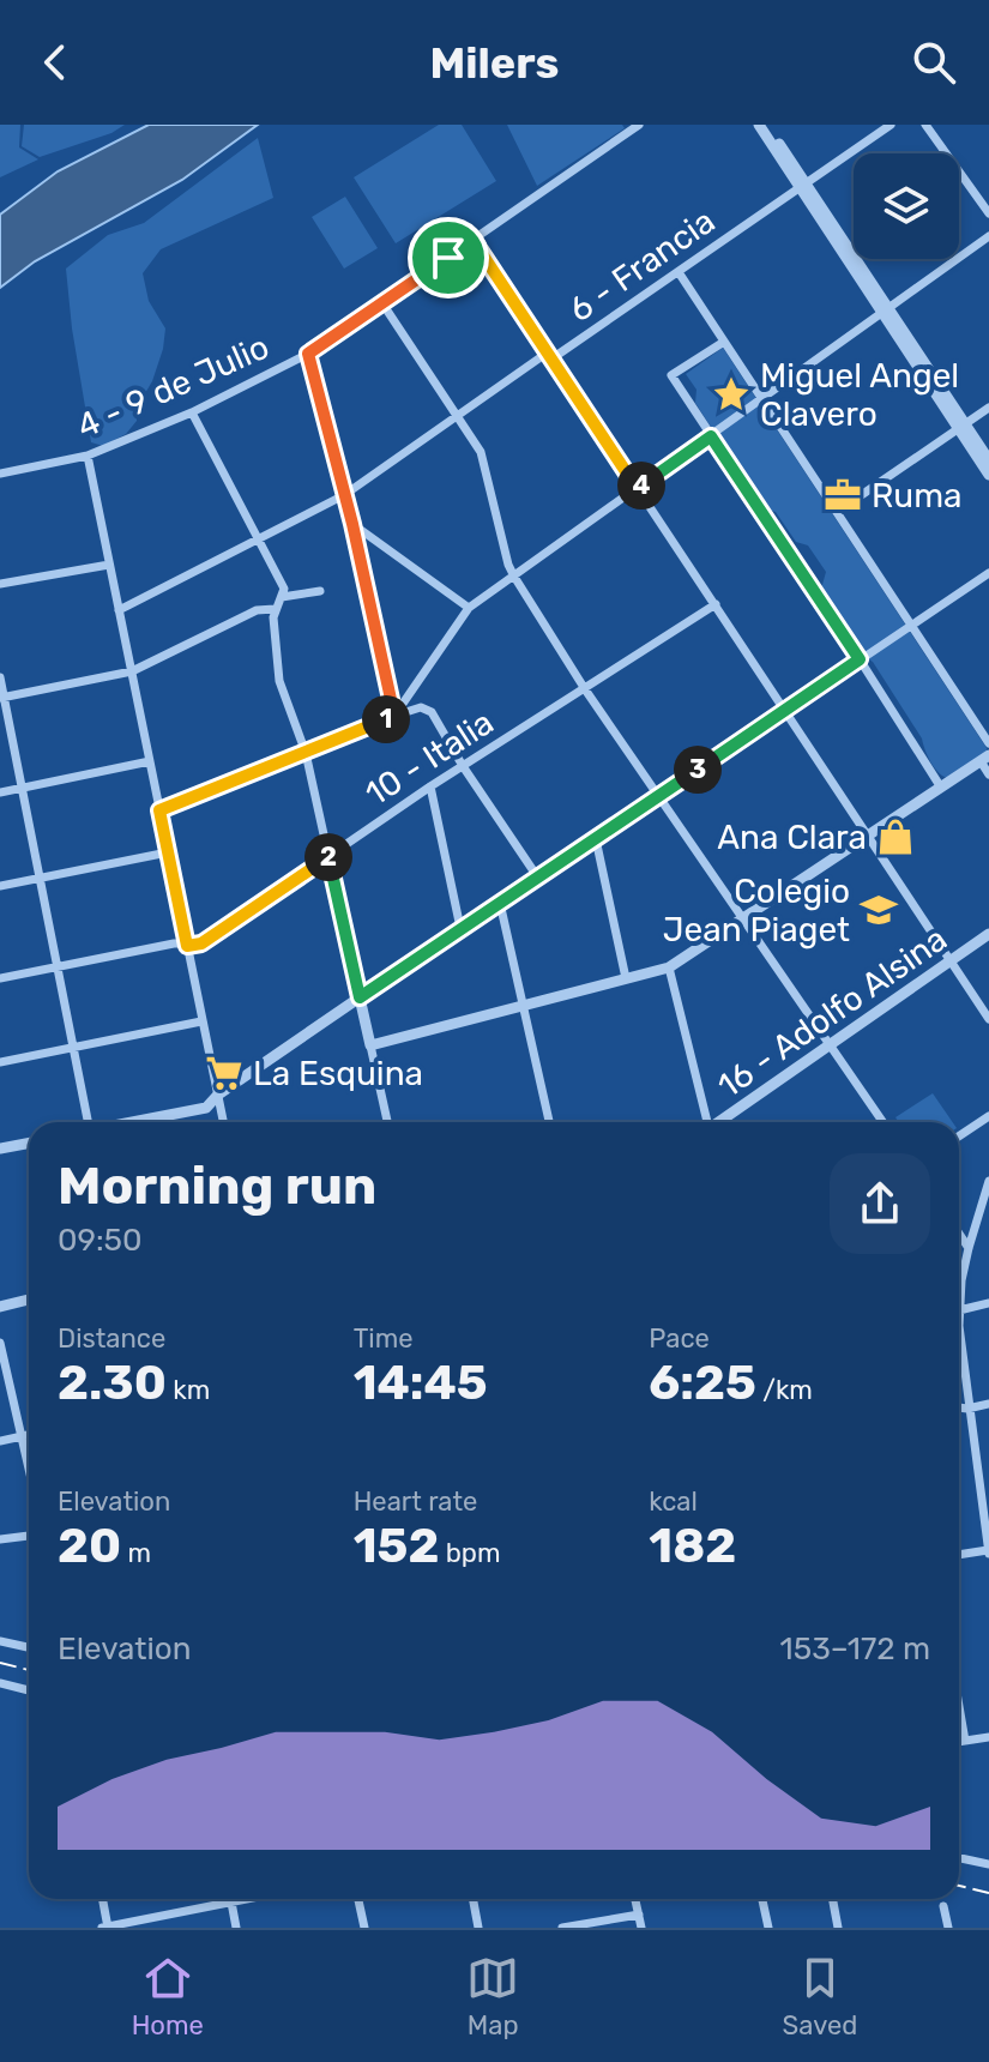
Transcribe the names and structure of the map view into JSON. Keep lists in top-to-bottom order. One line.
{"streets":{"street":["6 - Francia","4 - 9 de Julio","10 - Italia","16 - Adolfo Alsina"]},"places":{"place":["Miguel Angel Clavero"],"office":["Ruma"],"shop":["Ana Clara"],"school or university":["Colegio Jean Piaget"],"supermarket":["La Esquina"]},"page":{"header":"Milers","pins":["4","1","3","2"],"heading":["Morning run","09:50"],"stats":[["Distance","2.30 km"],["Time","14:45"],["Pace","6:25 /km"],["Elevation","20 m"],["Heart rate","152 bpm"],["kcal","182"]],"chart":["Elevation","153–172 m"],"tabs":["Home","Map","Saved"]}}
